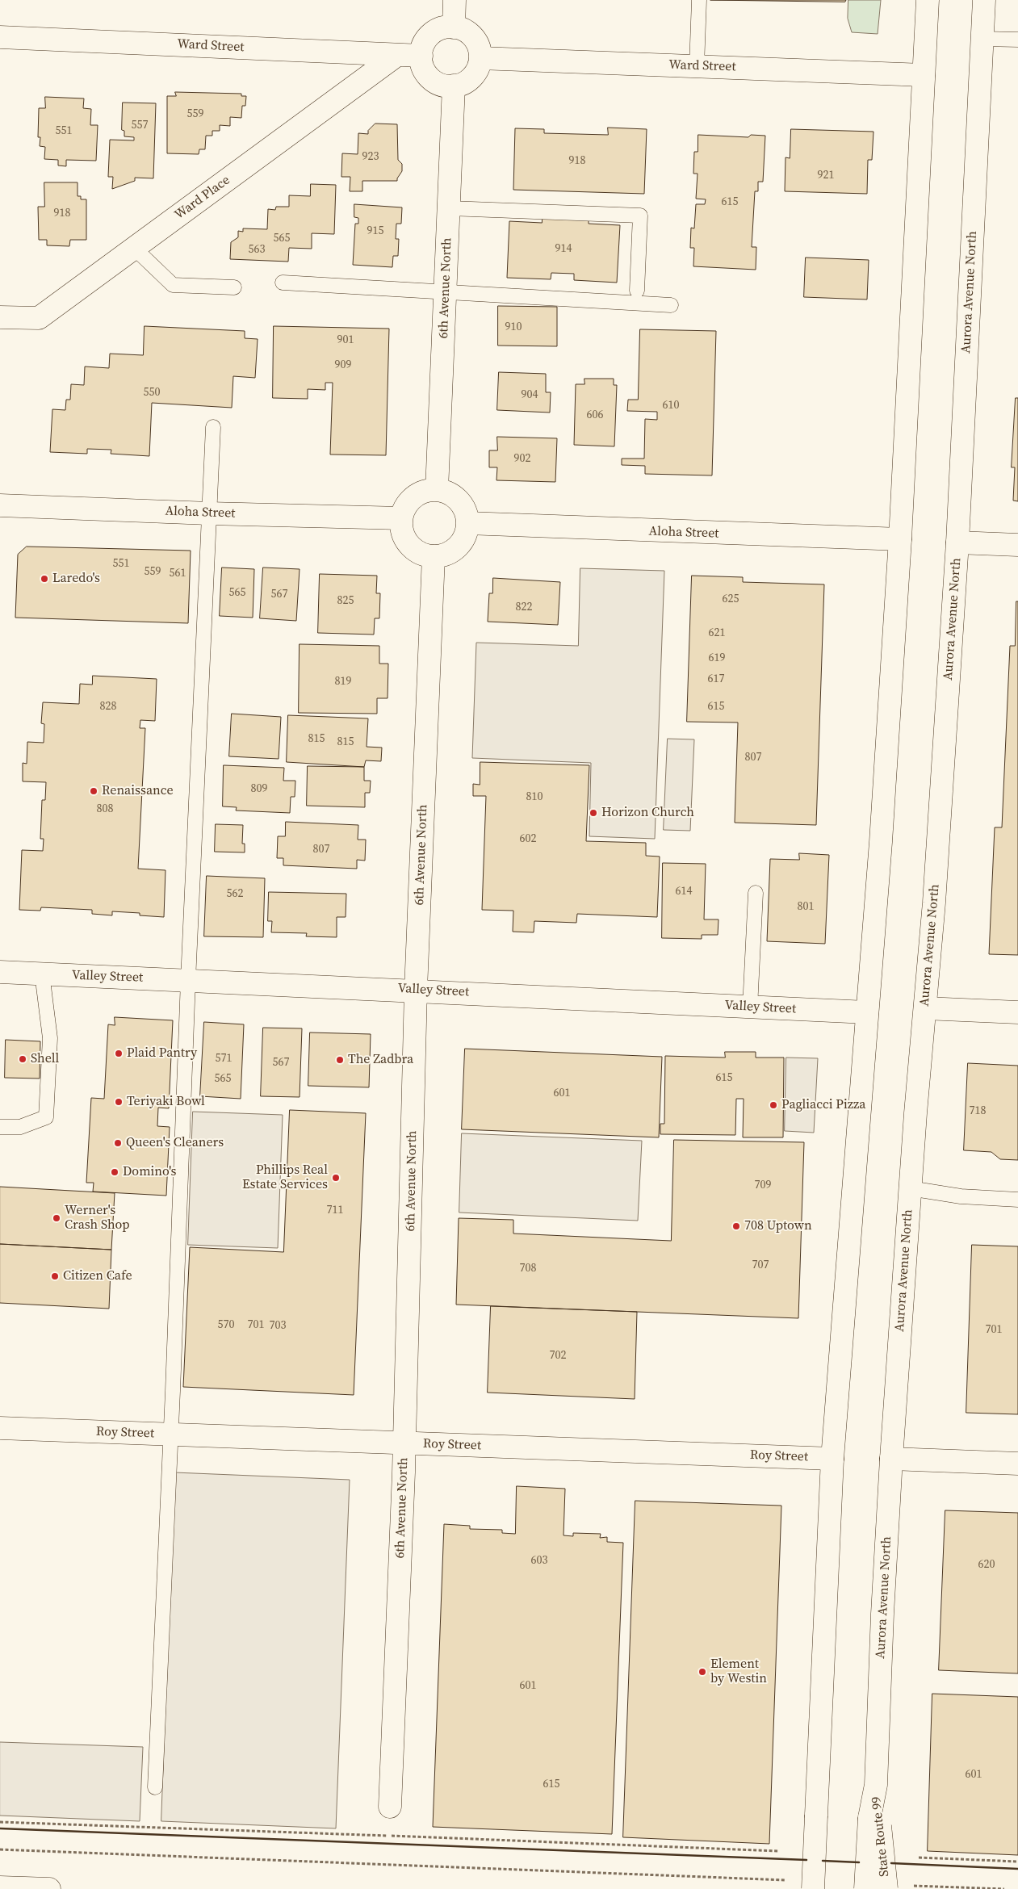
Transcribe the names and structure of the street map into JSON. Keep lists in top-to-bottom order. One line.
{"streets":{"main road":["Ward Street","Ward Place","6th Avenue North","Aurora Avenue North","Aloha Street","Valley Street","Roy Street","State Route 99"]},"crossings":[["Ward Street","Ward Place"],["Ward Street","6th Avenue North"],["6th Avenue North","Aloha Street"],["6th Avenue North","Valley Street"],["6th Avenue North","Roy Street"],["Aurora Avenue North","State Route 99"]],"places":["Laredo's","Renaissance","Horizon Church","Plaid Pantry","Shell","The Zadbra","Teriyaki Bowl","Pagliacci Pizza","Queen's Cleaners","Domino's","Phillips Real Estate Services","Werner's Crash Shop","708 Uptown","Citizen Cafe","Element by Westin"],"house_numbers":["559","557","551","923","918","921","615","918","915","565","914","563","910","901","909","550","904","610","606","902","551","559","561","565","567","625","825","822","621","619","617","819","828","615","815","815","807","809","810","808","602","807","614","562","801","571","567","615","565","601","718","709","711","707","708","570","701","703","701","702","603","620","601","601","615"]}
